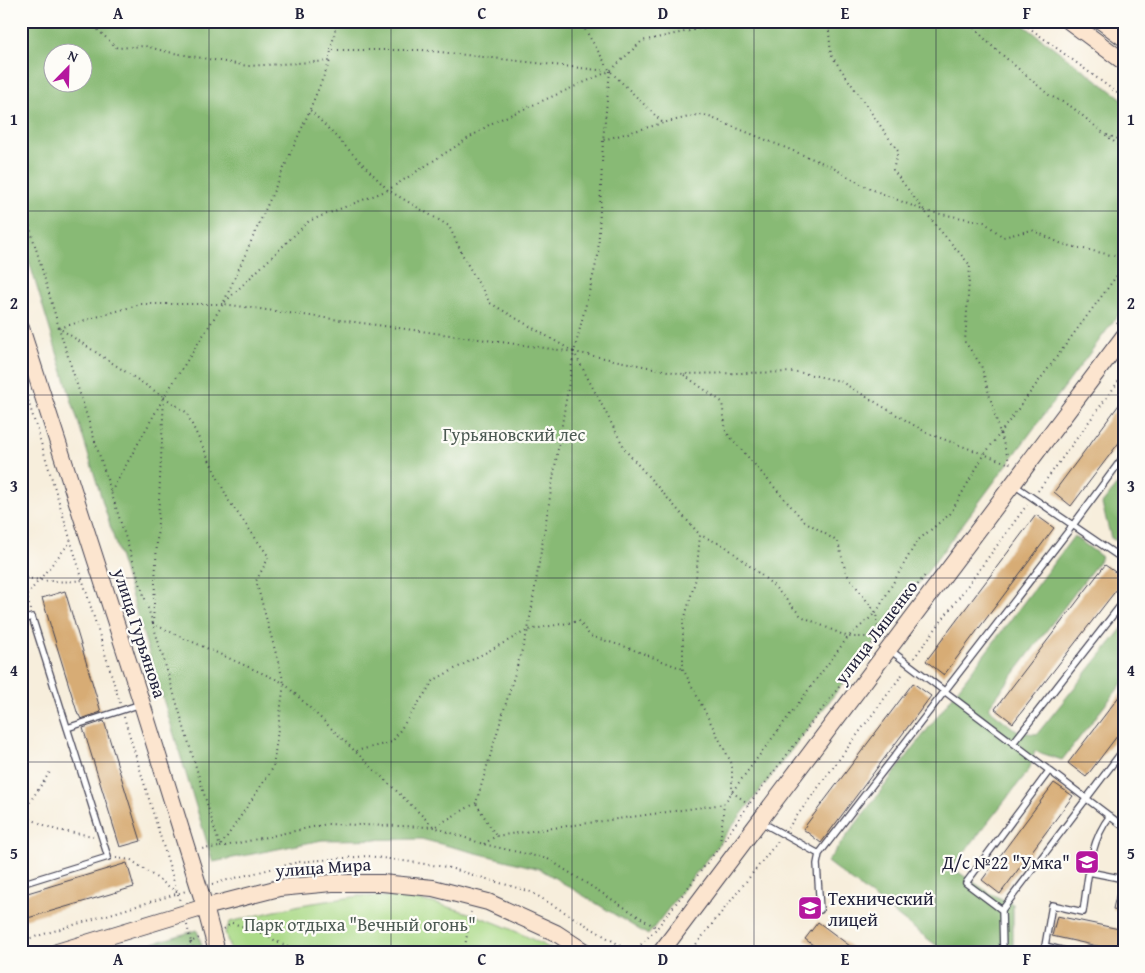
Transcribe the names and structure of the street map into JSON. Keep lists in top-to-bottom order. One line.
{"streets":{"main road":["улица Ляшенко","улица Гурьянова","улица Мира"]},"crossings":[["улица Гурьянова","улица Мира"]],"parks":["Гурьяновский лес","Парк отдыха \"Вечный огонь\""],"places":{"school or university":["Д/с №22 \"Умка\"","Технический лицей"]},"north":"top right","grid":{"columns":["A","B","C","D","E","F"],"rows":["1","2","3","4","5"]}}
